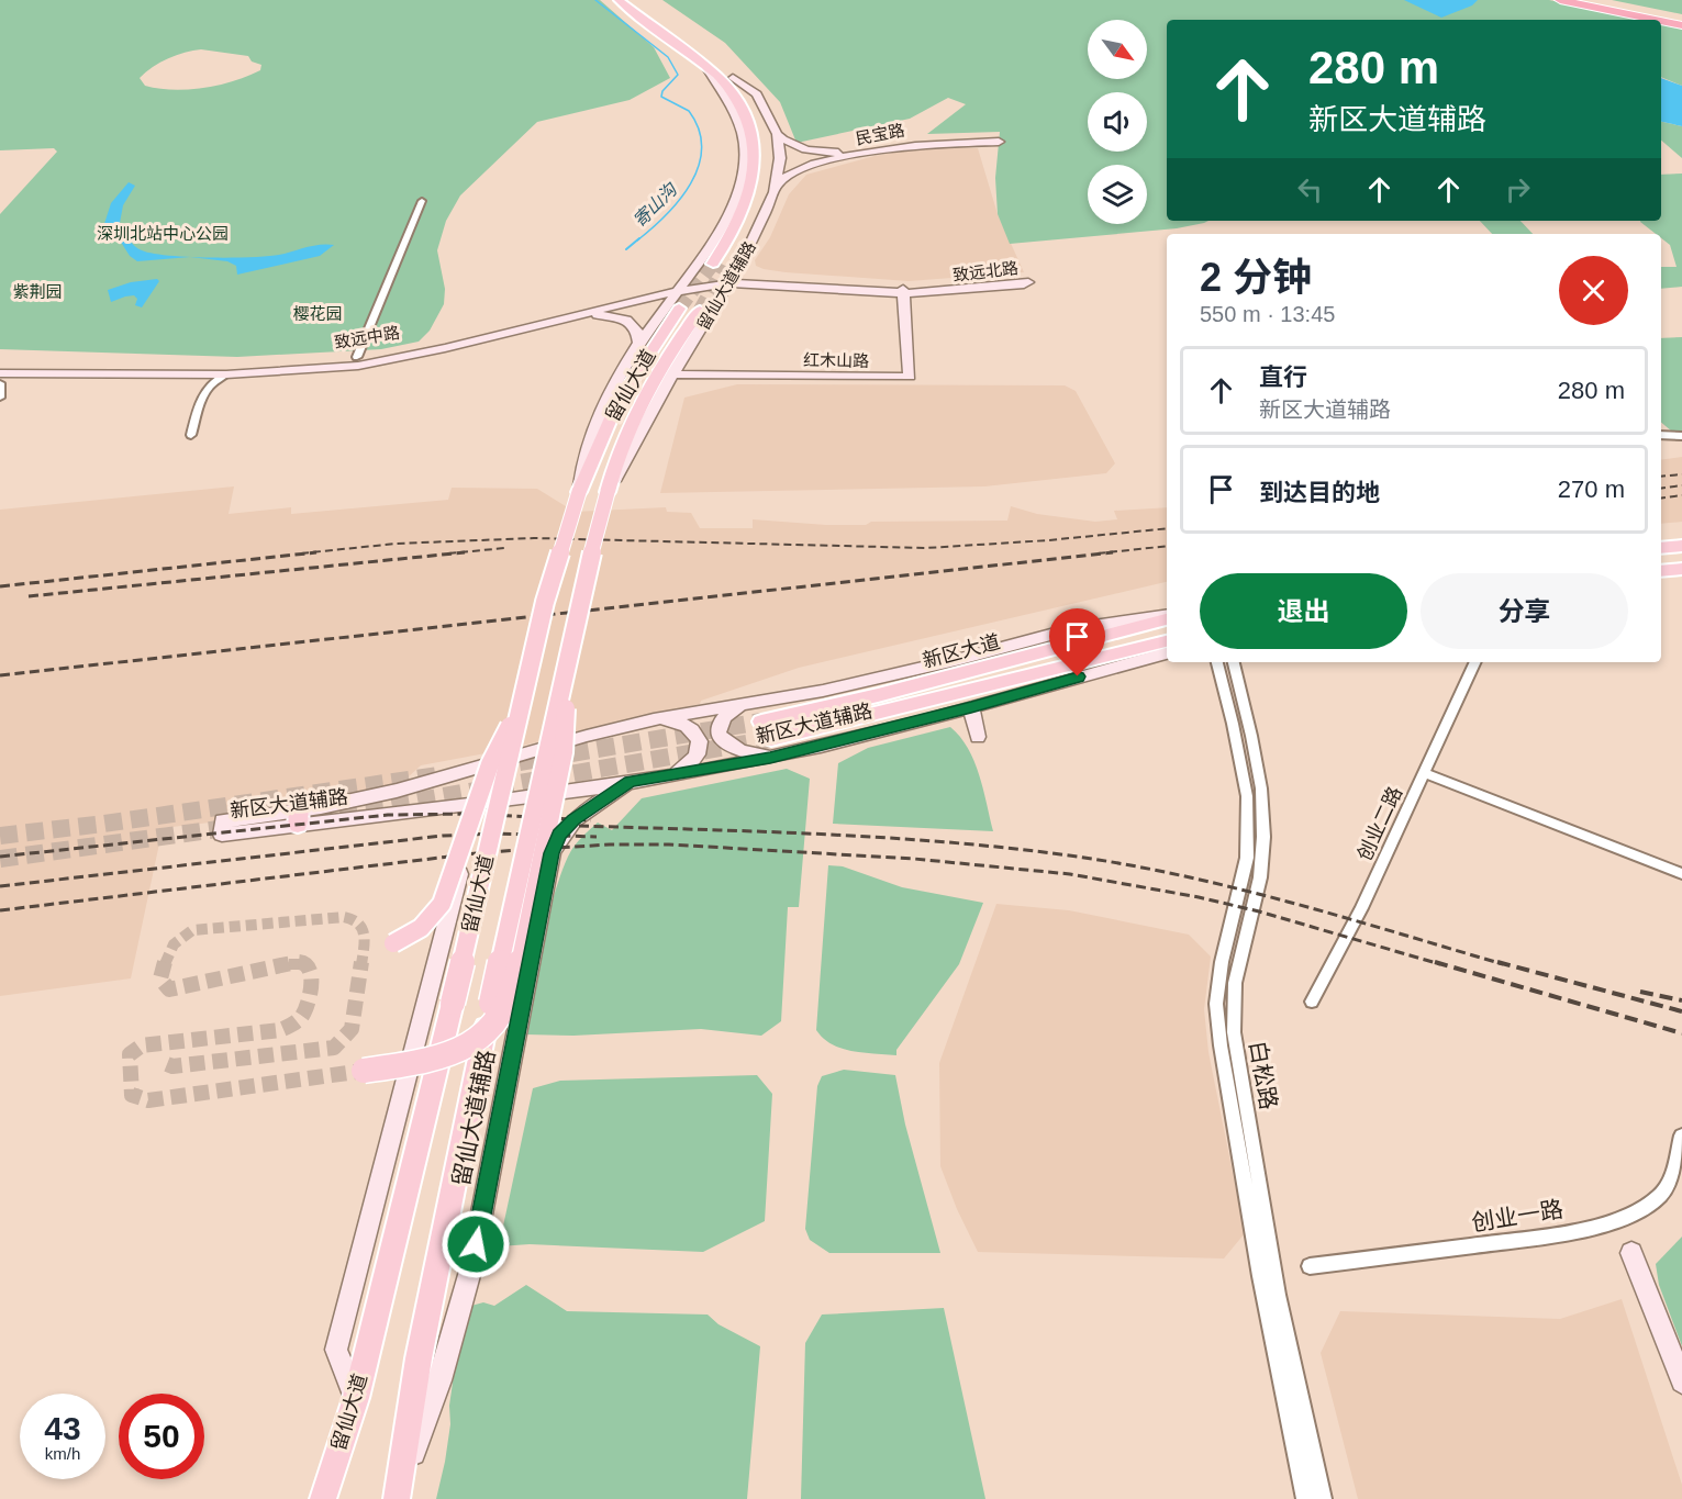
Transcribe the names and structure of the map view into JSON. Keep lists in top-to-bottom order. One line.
{"streets":{"main road":["民宝路","致远北路","留仙大道辅路","致远中路","红木山路","留仙大道","新区大道","新区大道辅路"],"street":["创业二路","白松路","创业一路"]},"crossings":[["民宝路","留仙大道辅路"],["致远北路","留仙大道辅路"],["致远北路","致远中路"],["致远北路","红木山路"],["留仙大道辅路","致远中路"],["留仙大道辅路","红木山路"],["留仙大道辅路","留仙大道"],["留仙大道辅路","新区大道辅路"],["新区大道","新区大道辅路"]],"water":["寄山沟"],"parks":["深圳北站中心公园","紫荆园","樱花园"],"north":"bottom right","page":{"turn":["280 m","新区大道辅路"],"heading":["2 分钟","550 m · 13:45"],"list":[{"name":"直行","note":"新区大道辅路","value":"280 m"},{"name":"到达目的地","value":"270 m"}],"buttons":["退出","分享"],"speed":"43 km/h","limit":"50"}}
